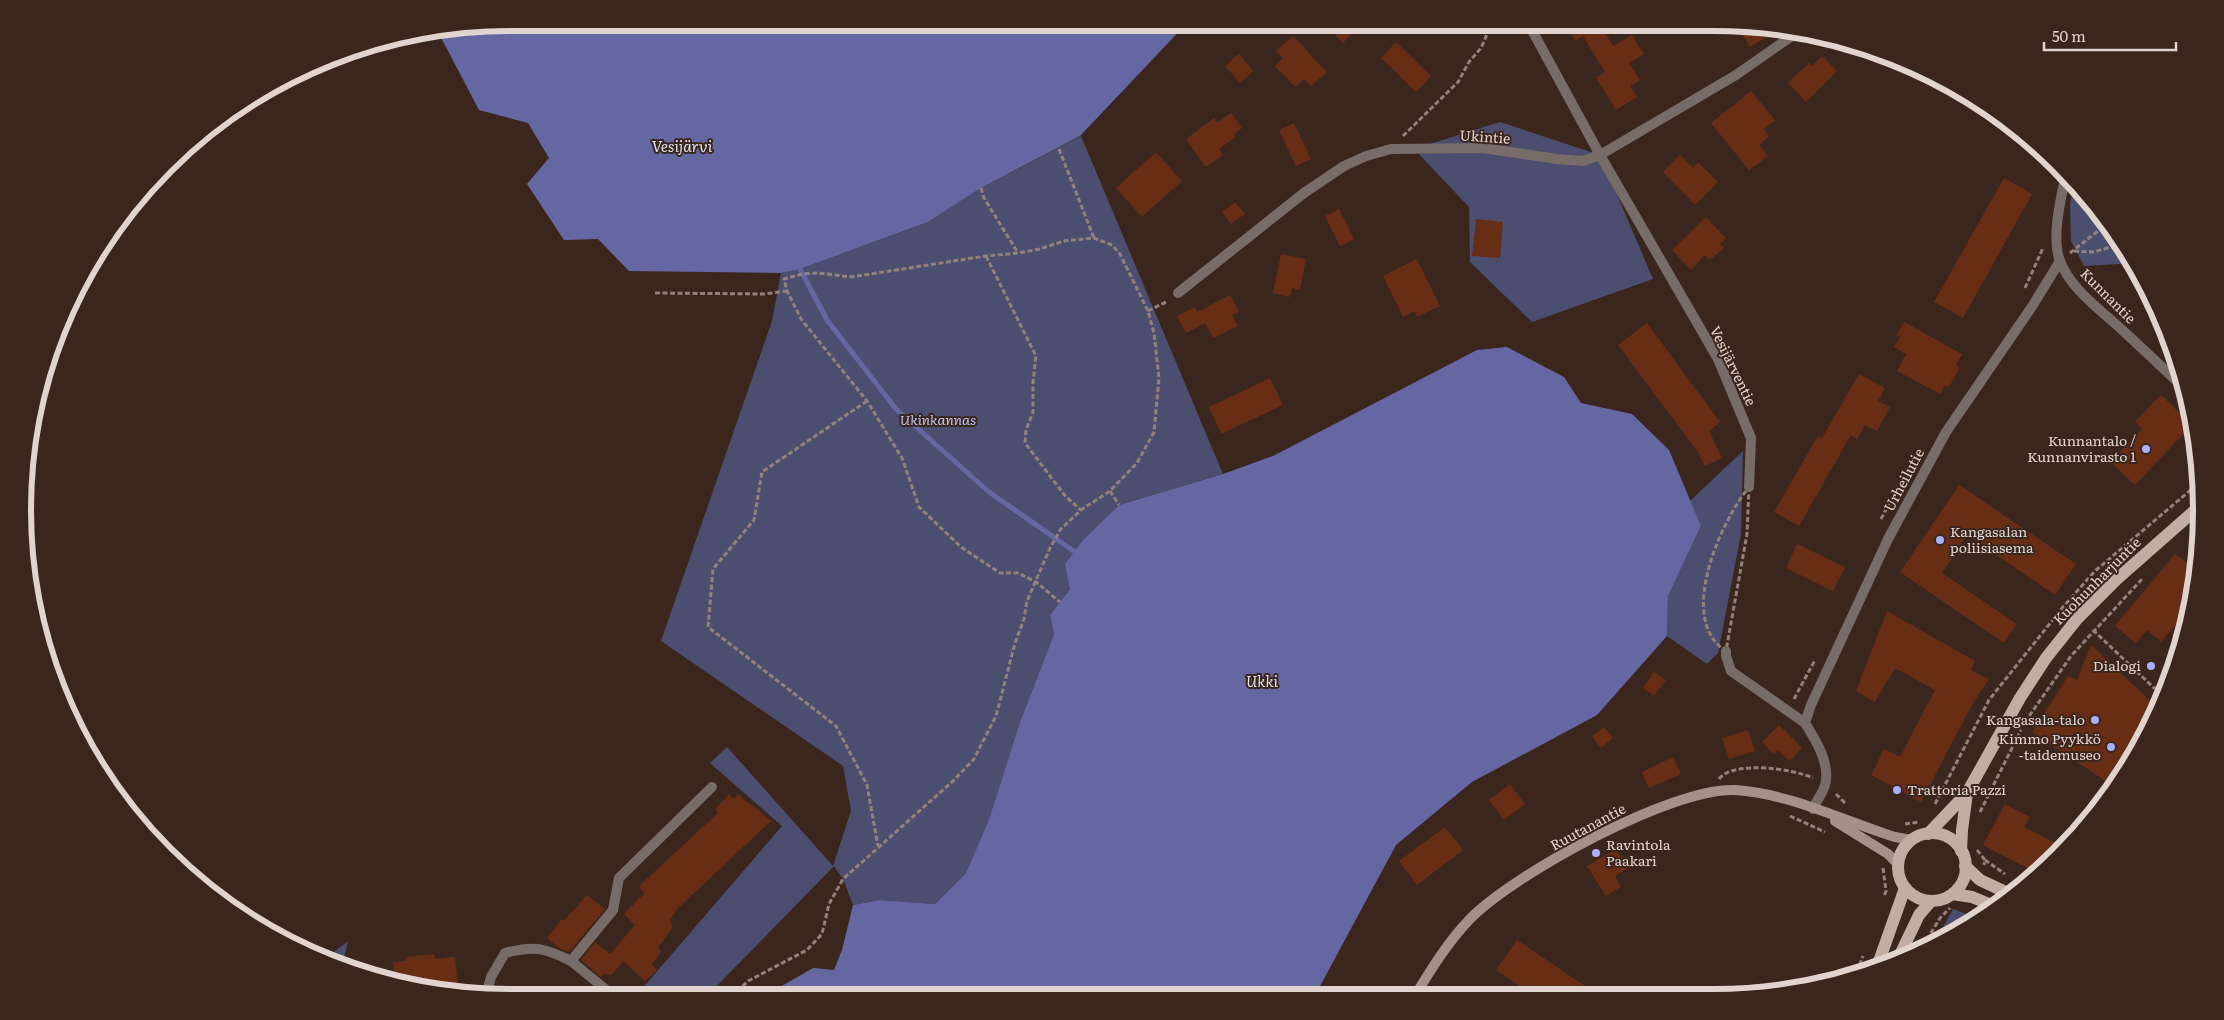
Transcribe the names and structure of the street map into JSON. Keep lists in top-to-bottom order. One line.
{"streets":{"main road":["Kuohunharjuntie","Ruutanantie"],"street":["Ukintie","Kunnantie","Vesijärventie","Urheilutie"]},"crossings":[["Ukintie","Vesijärventie"],["Kunnantie","Urheilutie"]],"water":["Vesijärvi","Ukki"],"parks":["Ukinkannas"],"places":["Kunnantalo / Kunnanvirasto 1","Kangasalan poliisiasema","Dialogi","Kangasala-talo","Kimmo Pyykkö -taidemuseo","Trattoria Pazzi","Ravintola Paakari"],"scale_bar":"50 m"}
